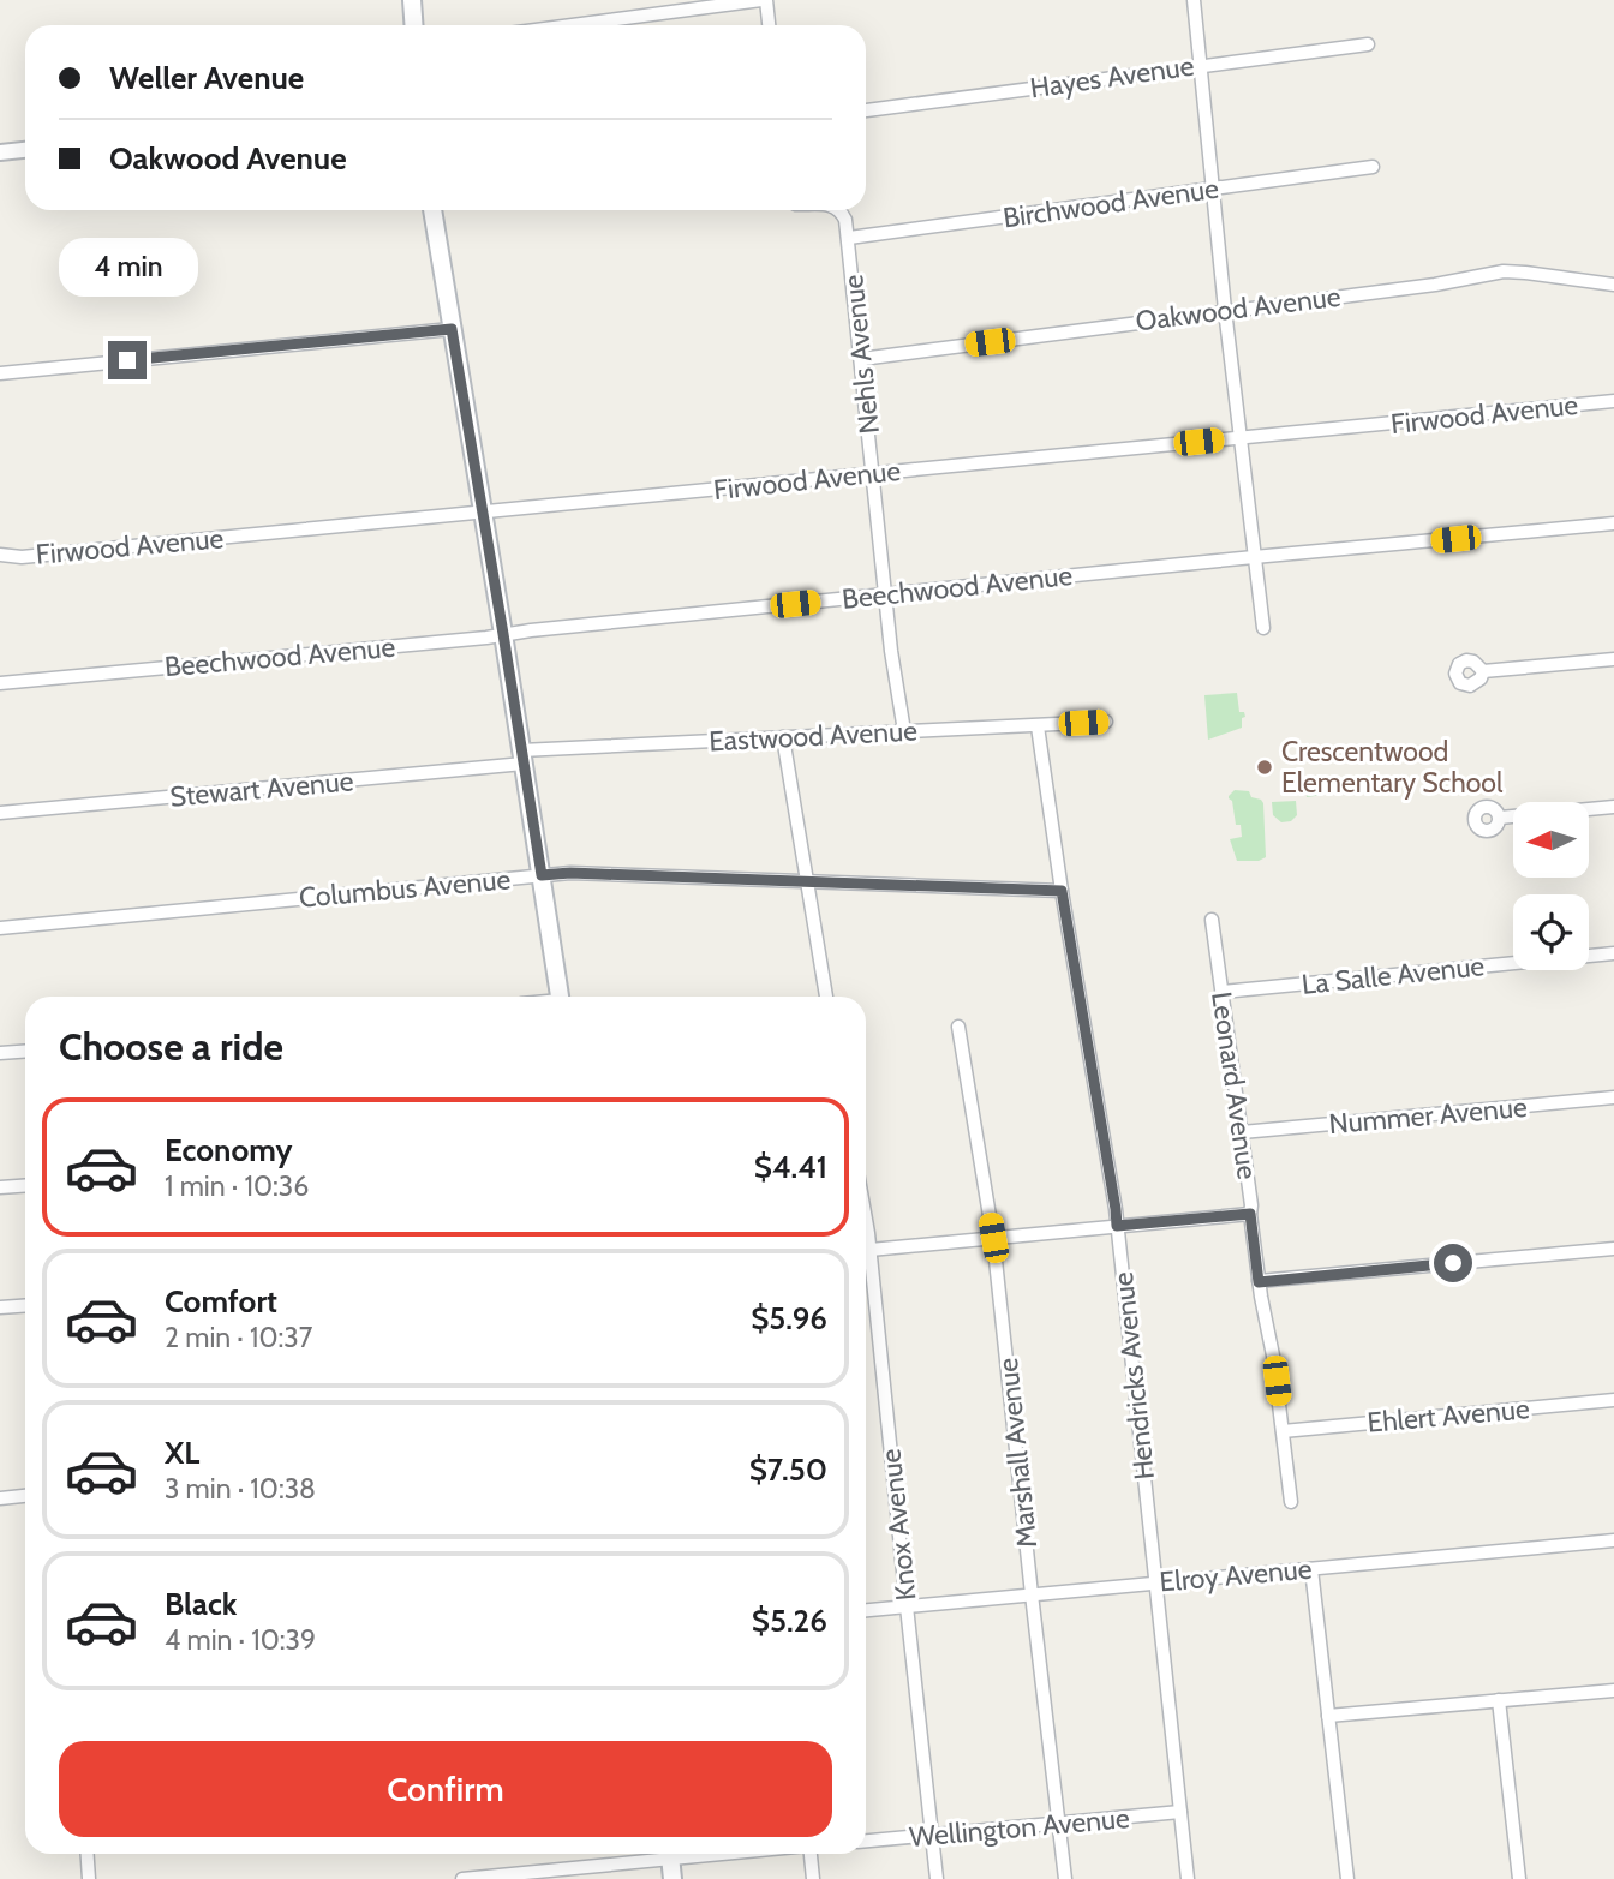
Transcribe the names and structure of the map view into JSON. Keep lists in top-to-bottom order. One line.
{"streets":{"street":["Hayes Avenue","Birchwood Avenue","Oakwood Avenue","Nehls Avenue","Firwood Avenue","Beechwood Avenue","Eastwood Avenue","Stewart Avenue","Columbus Avenue","La Salle Avenue","Leonard Avenue","Nummer Avenue","Hendricks Avenue","Ehlert Avenue","Marshall Avenue","Knox Avenue","Elroy Avenue","Wellington Avenue"]},"crossings":[["Birchwood Avenue","Nehls Avenue"],["Oakwood Avenue","Nehls Avenue"],["Nehls Avenue","Firwood Avenue"],["Nehls Avenue","Beechwood Avenue"],["Nehls Avenue","Eastwood Avenue"],["Eastwood Avenue","Stewart Avenue"],["Eastwood Avenue","Hendricks Avenue"],["Columbus Avenue","Hendricks Avenue"],["La Salle Avenue","Leonard Avenue"],["Leonard Avenue","Nummer Avenue"],["Leonard Avenue","Ehlert Avenue"],["Hendricks Avenue","Elroy Avenue"],["Hendricks Avenue","Wellington Avenue"],["Marshall Avenue","Elroy Avenue"],["Marshall Avenue","Wellington Avenue"],["Knox Avenue","Elroy Avenue"],["Knox Avenue","Wellington Avenue"]],"places":["Crescentwood Elementary School"],"north":"left","page":{"banner":["Weller Avenue","Oakwood Avenue"],"bubble":"4 min","heading":"Choose a ride","list":[{"name":"Economy","note":"1 min · 10:36","value":"$4.41"},{"name":"Comfort","note":"2 min · 10:37","value":"$5.96"},{"name":"XL","note":"3 min · 10:38","value":"$7.50"},{"name":"Black","note":"4 min · 10:39","value":"$5.26"}],"buttons":"Confirm"}}
